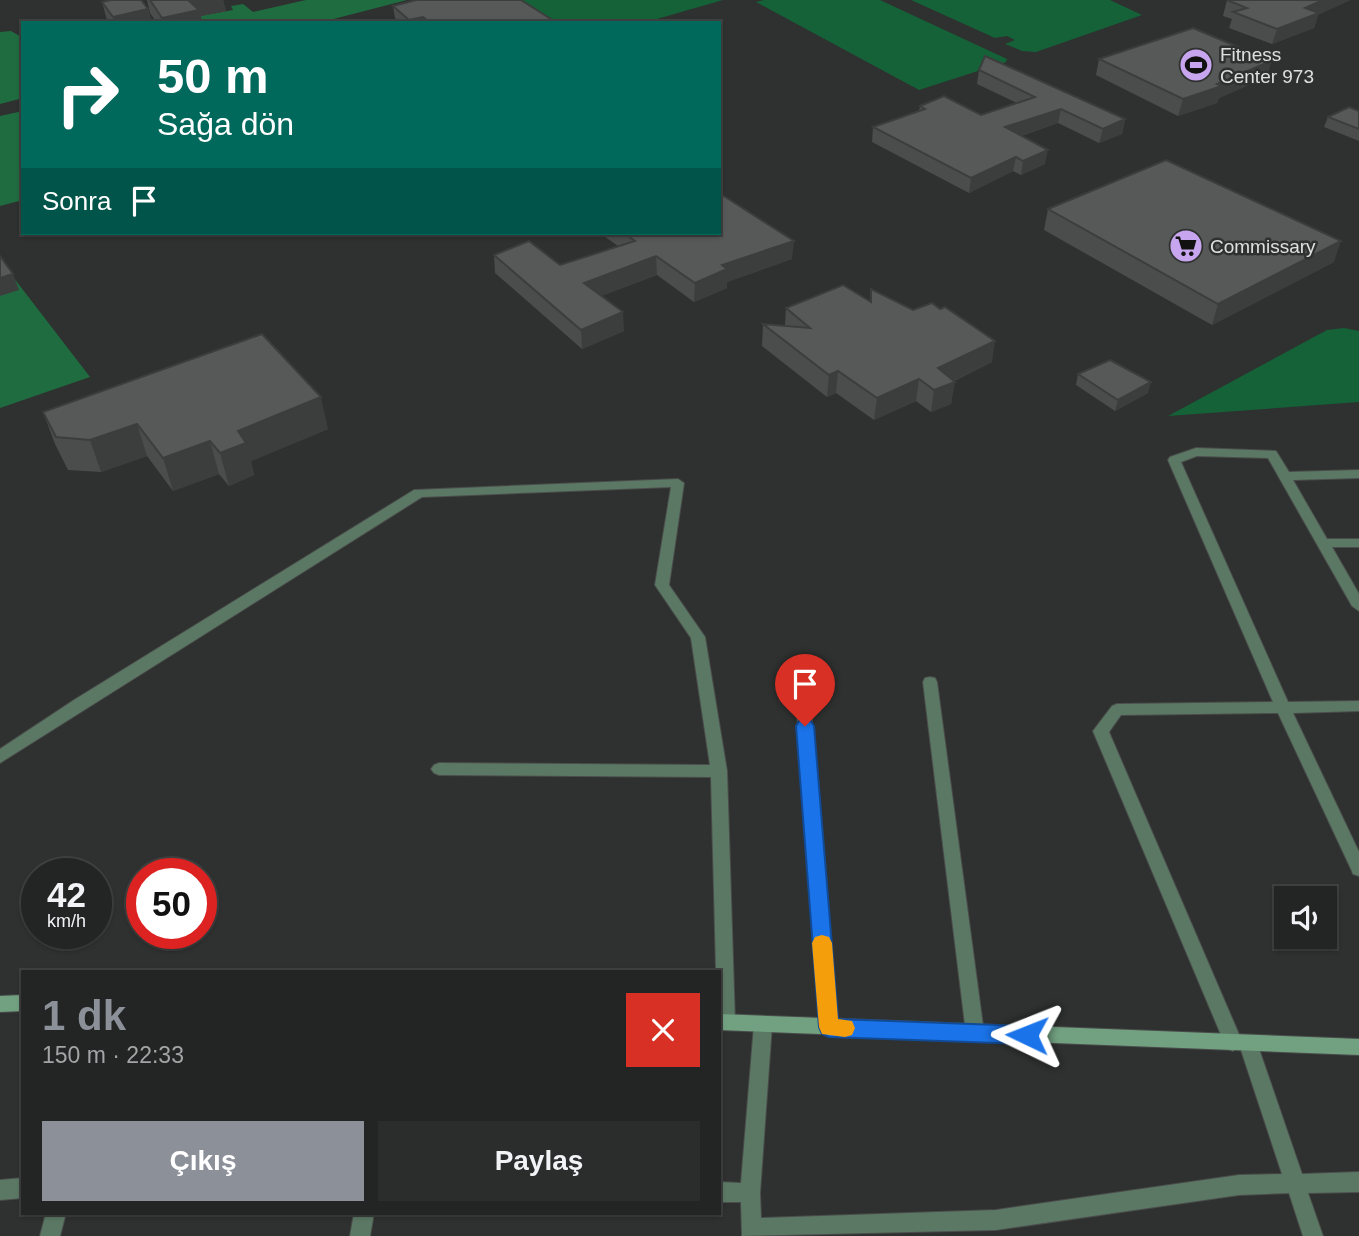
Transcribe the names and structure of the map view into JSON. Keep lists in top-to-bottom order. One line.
{"places":{"sports":["Fitness Center 973"],"supermarket":["Commissary"]},"page":{"turn":["50 m","Sağa dön"],"then":"Sonra","speed":"42 km/h","limit":"50","heading":["1 dk","150 m · 22:33"],"buttons":["Çıkış","Paylaş"]}}
